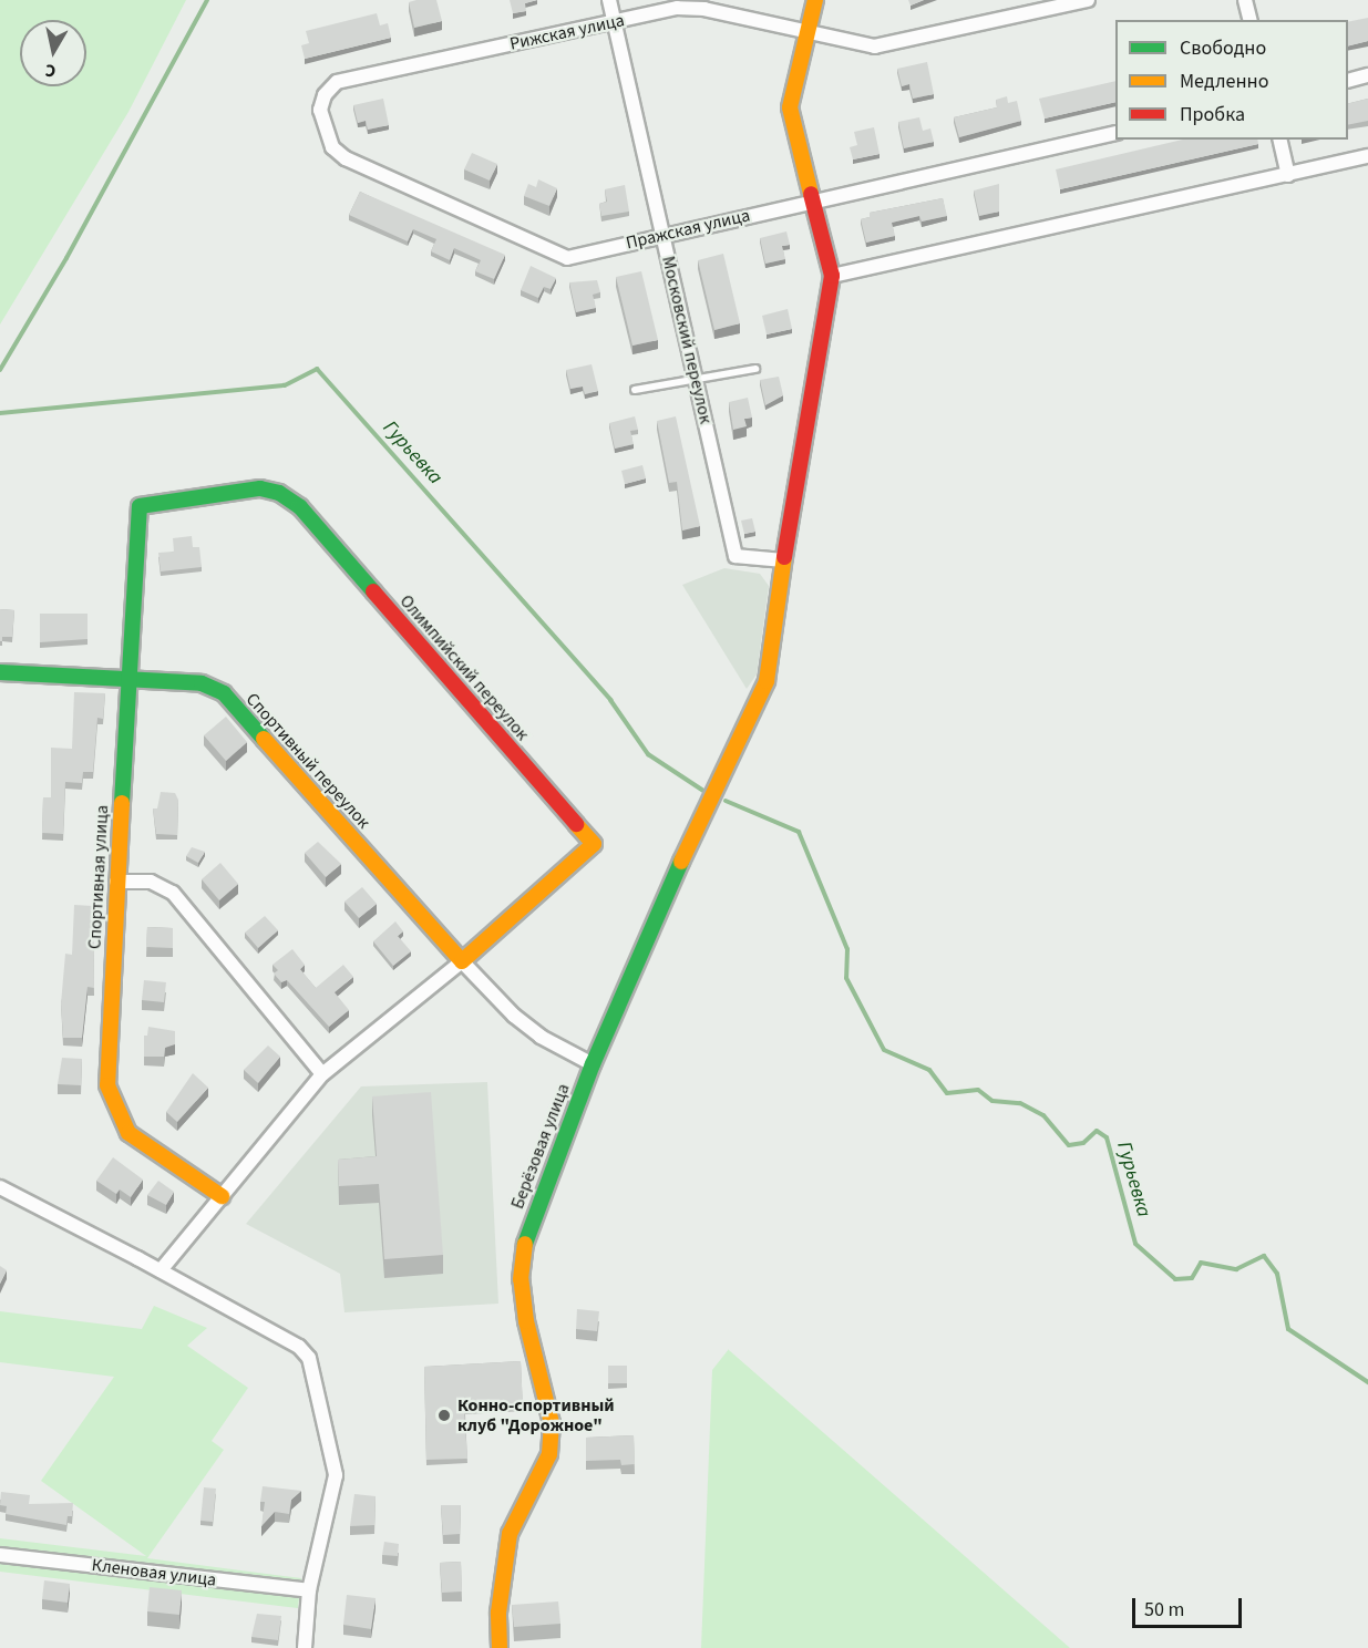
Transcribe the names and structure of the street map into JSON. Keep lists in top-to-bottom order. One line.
{"streets":{"street":["Рижская улица","Пражская улица","Московский переулок","Олимпийский переулок","Спортивный переулок","Спортивная улица","Берёзовая улица","Кленовая улица"]},"crossings":[["Рижская улица","Пражская улица"],["Рижская улица","Московский переулок"],["Пражская улица","Московский переулок"],["Московский переулок","Берёзовая улица"],["Олимпийский переулок","Спортивный переулок"],["Олимпийский переулок","Спортивная улица"],["Спортивный переулок","Спортивная улица"]],"water":["Гурьевка"],"places":["Конно-спортивный клуб \"Дорожное\""],"legend":["Свободно","Медленно","Пробка"],"scale_bar":"50 m","north":"bottom"}
